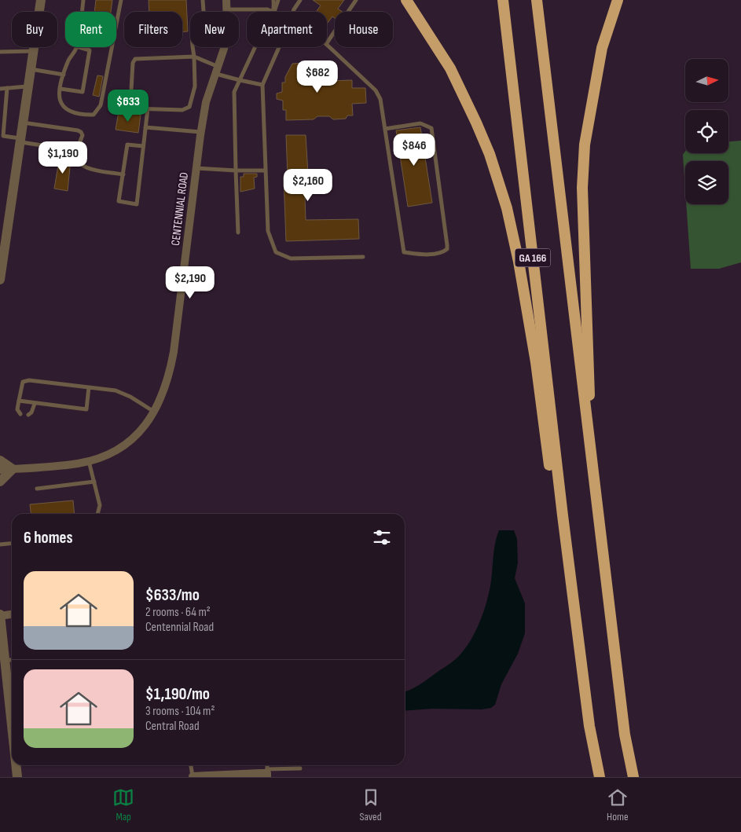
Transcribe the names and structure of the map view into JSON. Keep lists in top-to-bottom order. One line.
{"streets":{"highway":["GA 166"],"street":["CENTENNIAL ROAD"]},"north":"right","page":{"chip":["Buy","Rent","Filters","New","Apartment","House"],"price":["$682","$633","$846","$1,190","$2,160","$2,190"],"heading":"6 homes","list":[{"name":"$633/mo","note":"2 rooms · 64 m² · Centennial Road"},{"name":"$1,190/mo","note":"3 rooms · 104 m² · Central Road"}],"tabs":["Map","Saved","Home"]}}
